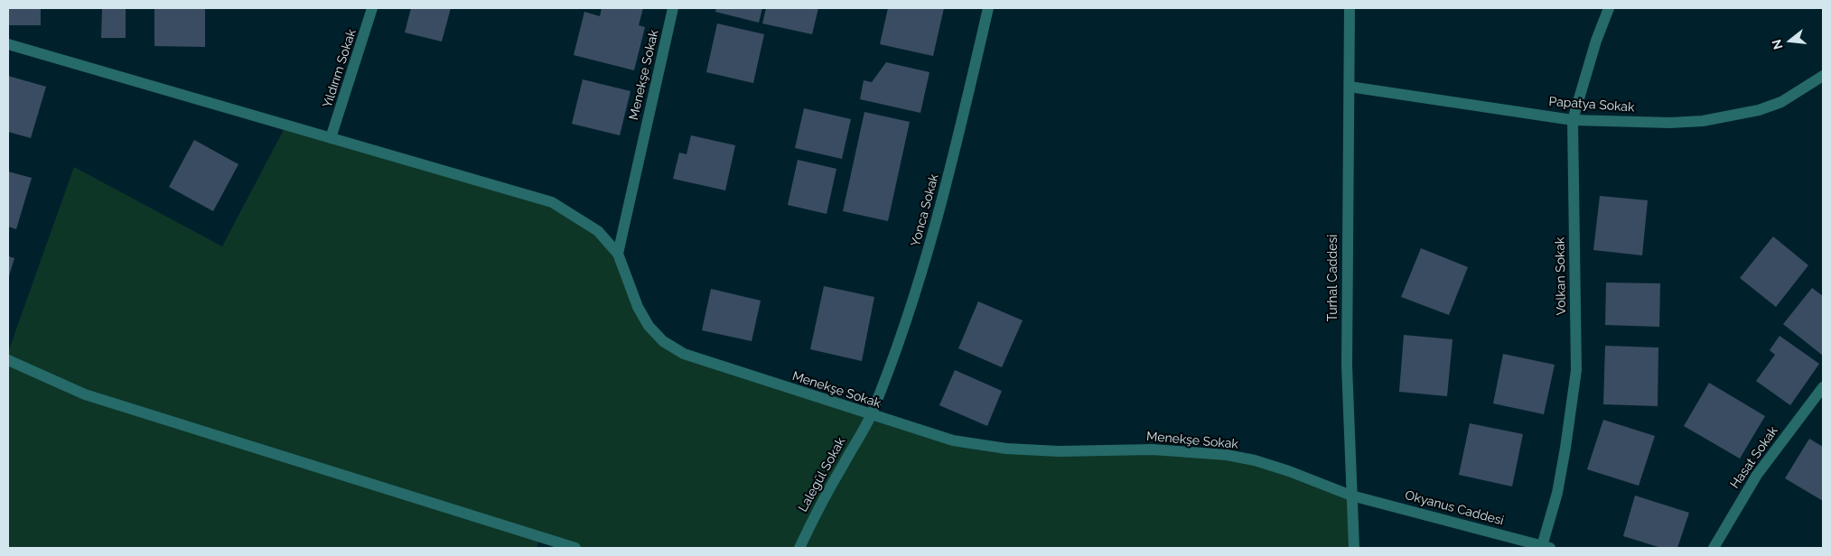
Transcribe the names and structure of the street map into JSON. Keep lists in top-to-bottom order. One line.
{"streets":{"street":["Yıldırım Sokak","Menekşe Sokak","Papatya Sokak","Yonca Sokak","Volkan Sokak","Turhal Caddesi","Hasat Sokak","Lalegül Sokak","Okyanus Caddesi"]},"crossings":[["Menekşe Sokak","Yonca Sokak"],["Menekşe Sokak","Turhal Caddesi"],["Menekşe Sokak","Lalegül Sokak"],["Menekşe Sokak","Okyanus Caddesi"],["Papatya Sokak","Volkan Sokak"],["Papatya Sokak","Turhal Caddesi"],["Yonca Sokak","Lalegül Sokak"],["Volkan Sokak","Okyanus Caddesi"],["Turhal Caddesi","Okyanus Caddesi"]],"north":"left"}
